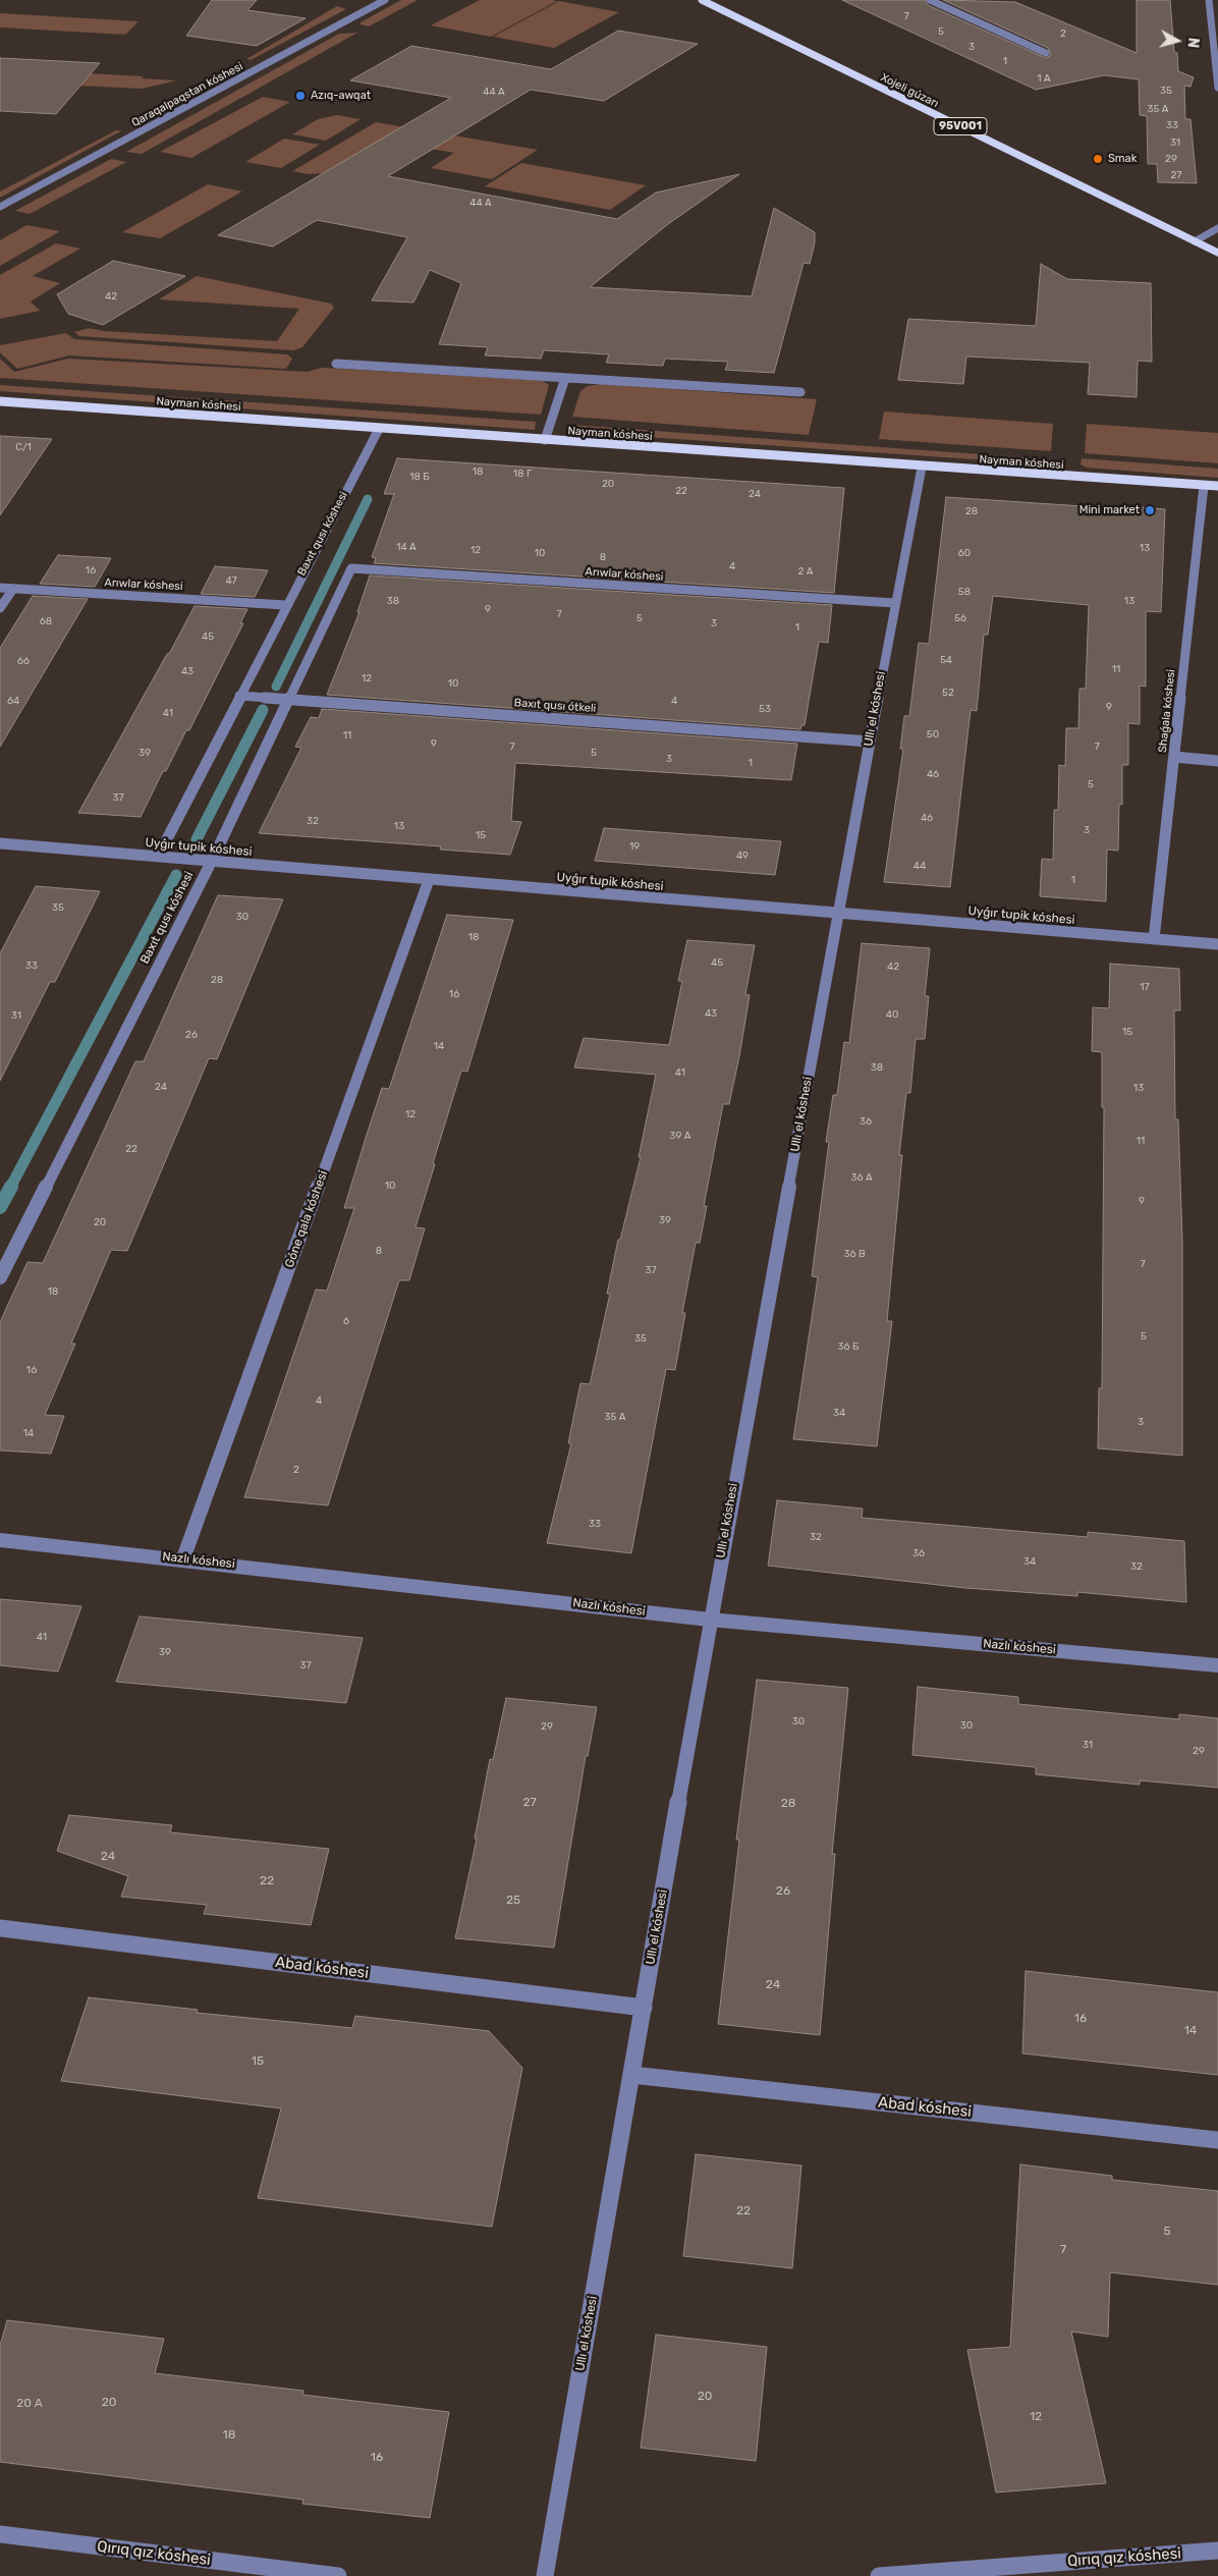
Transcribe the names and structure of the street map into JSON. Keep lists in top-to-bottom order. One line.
{"streets":{"main road":["Xojeli gúzarı","95V001","Nayman kóshesi"],"street":["Qaraqalpaqstan kóshesi","Baxıt qusı kóshesi","Arıwlar kóshesi","Baxıt qusı ótkeli","Ullı el kóshesi","Shaǵala kóshesi","Uyǵır tupik kóshesi","Góne qala kóshesi","Nazlı kóshesi","Abad kóshesi","Qırıq qız kóshesi"]},"crossings":[["Nayman kóshesi","Baxıt qusı kóshesi"],["Nayman kóshesi","Ullı el kóshesi"],["Nayman kóshesi","Shaǵala kóshesi"],["Baxıt qusı kóshesi","Arıwlar kóshesi"],["Baxıt qusı kóshesi","Baxıt qusı ótkeli"],["Baxıt qusı kóshesi","Uyǵır tupik kóshesi"],["Arıwlar kóshesi","Ullı el kóshesi"],["Baxıt qusı ótkeli","Ullı el kóshesi"],["Ullı el kóshesi","Uyǵır tupik kóshesi"],["Ullı el kóshesi","Nazlı kóshesi"],["Ullı el kóshesi","Abad kóshesi"],["Shaǵala kóshesi","Uyǵır tupik kóshesi"],["Uyǵır tupik kóshesi","Góne qala kóshesi"],["Góne qala kóshesi","Nazlı kóshesi"]],"places":["Azıq-awqat","Smak","Mini market"],"house_numbers":["7","5","2","3","1","1 А","35","44 А","35 А","33","31","29","27","44 А","42","С/1","18","18 Г","18 Б","20","22","24","28","14 А","13","12","10","60","8","4","16","2 А","47","58","38","13","9","7","5","56","68","3","1","45","54","66","11","43","12","10","52","64","4","9","53","41","50","11","9","7","7","39","5","3","1","46","5","37","46","32","13","3","15","19","49","44","1","35","30","18","45","33","42","28","17","16","43","40","31","15","26","14","38","41","24","13","12","36","39 А","11","22","36 А","10","9","39","20","8","36 В","7","37","18","6","5","35","36 Б","16","4","34","35 А","3","14","2","33","32","36","34","32","41","39","37","30","30","29","31","29","27","28","24","22","26","25","24","16","14","15","22","5","7","20","20","20 А","12","18","16"],"north":"right"}
